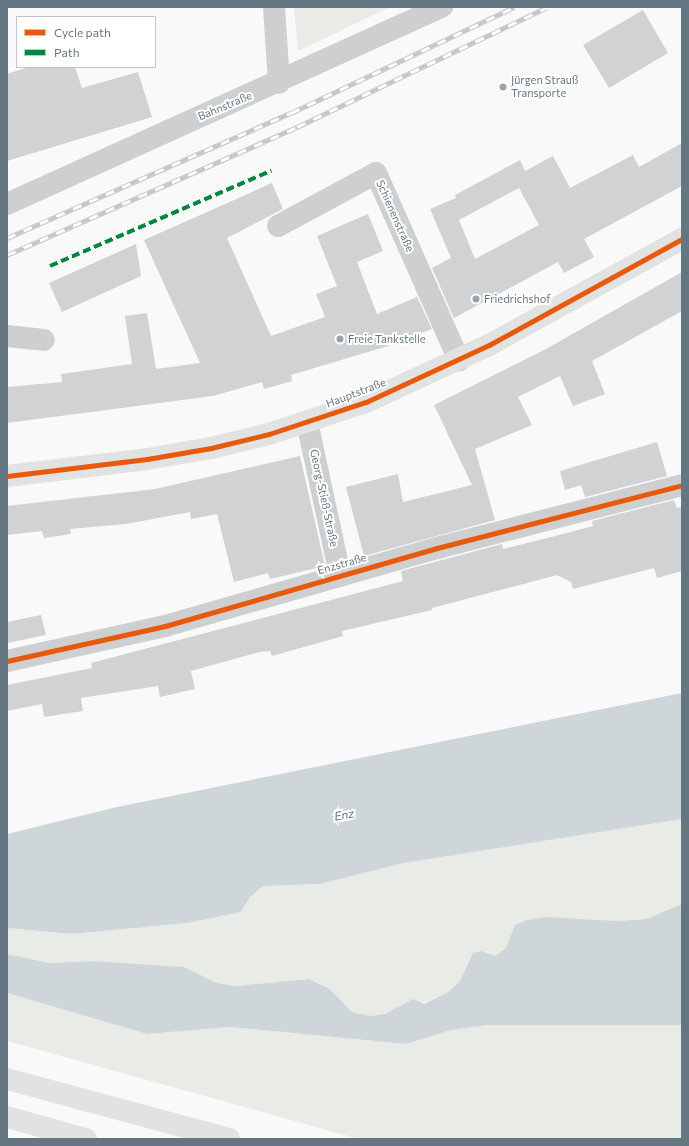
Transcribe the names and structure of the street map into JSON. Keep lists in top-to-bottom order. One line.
{"streets":{"street":["Bahnstraße","Schienenstraße","Hauptstraße","Georg-Stieß-Straße","Enzstraße"]},"crossings":[["Schienenstraße","Hauptstraße"],["Hauptstraße","Georg-Stieß-Straße"],["Georg-Stieß-Straße","Enzstraße"]],"water":["Enz"],"places":["Jürgen Strauß Transporte","Friedrichshof","Freie Tankstelle"],"legend":["Cycle path","Path"]}
